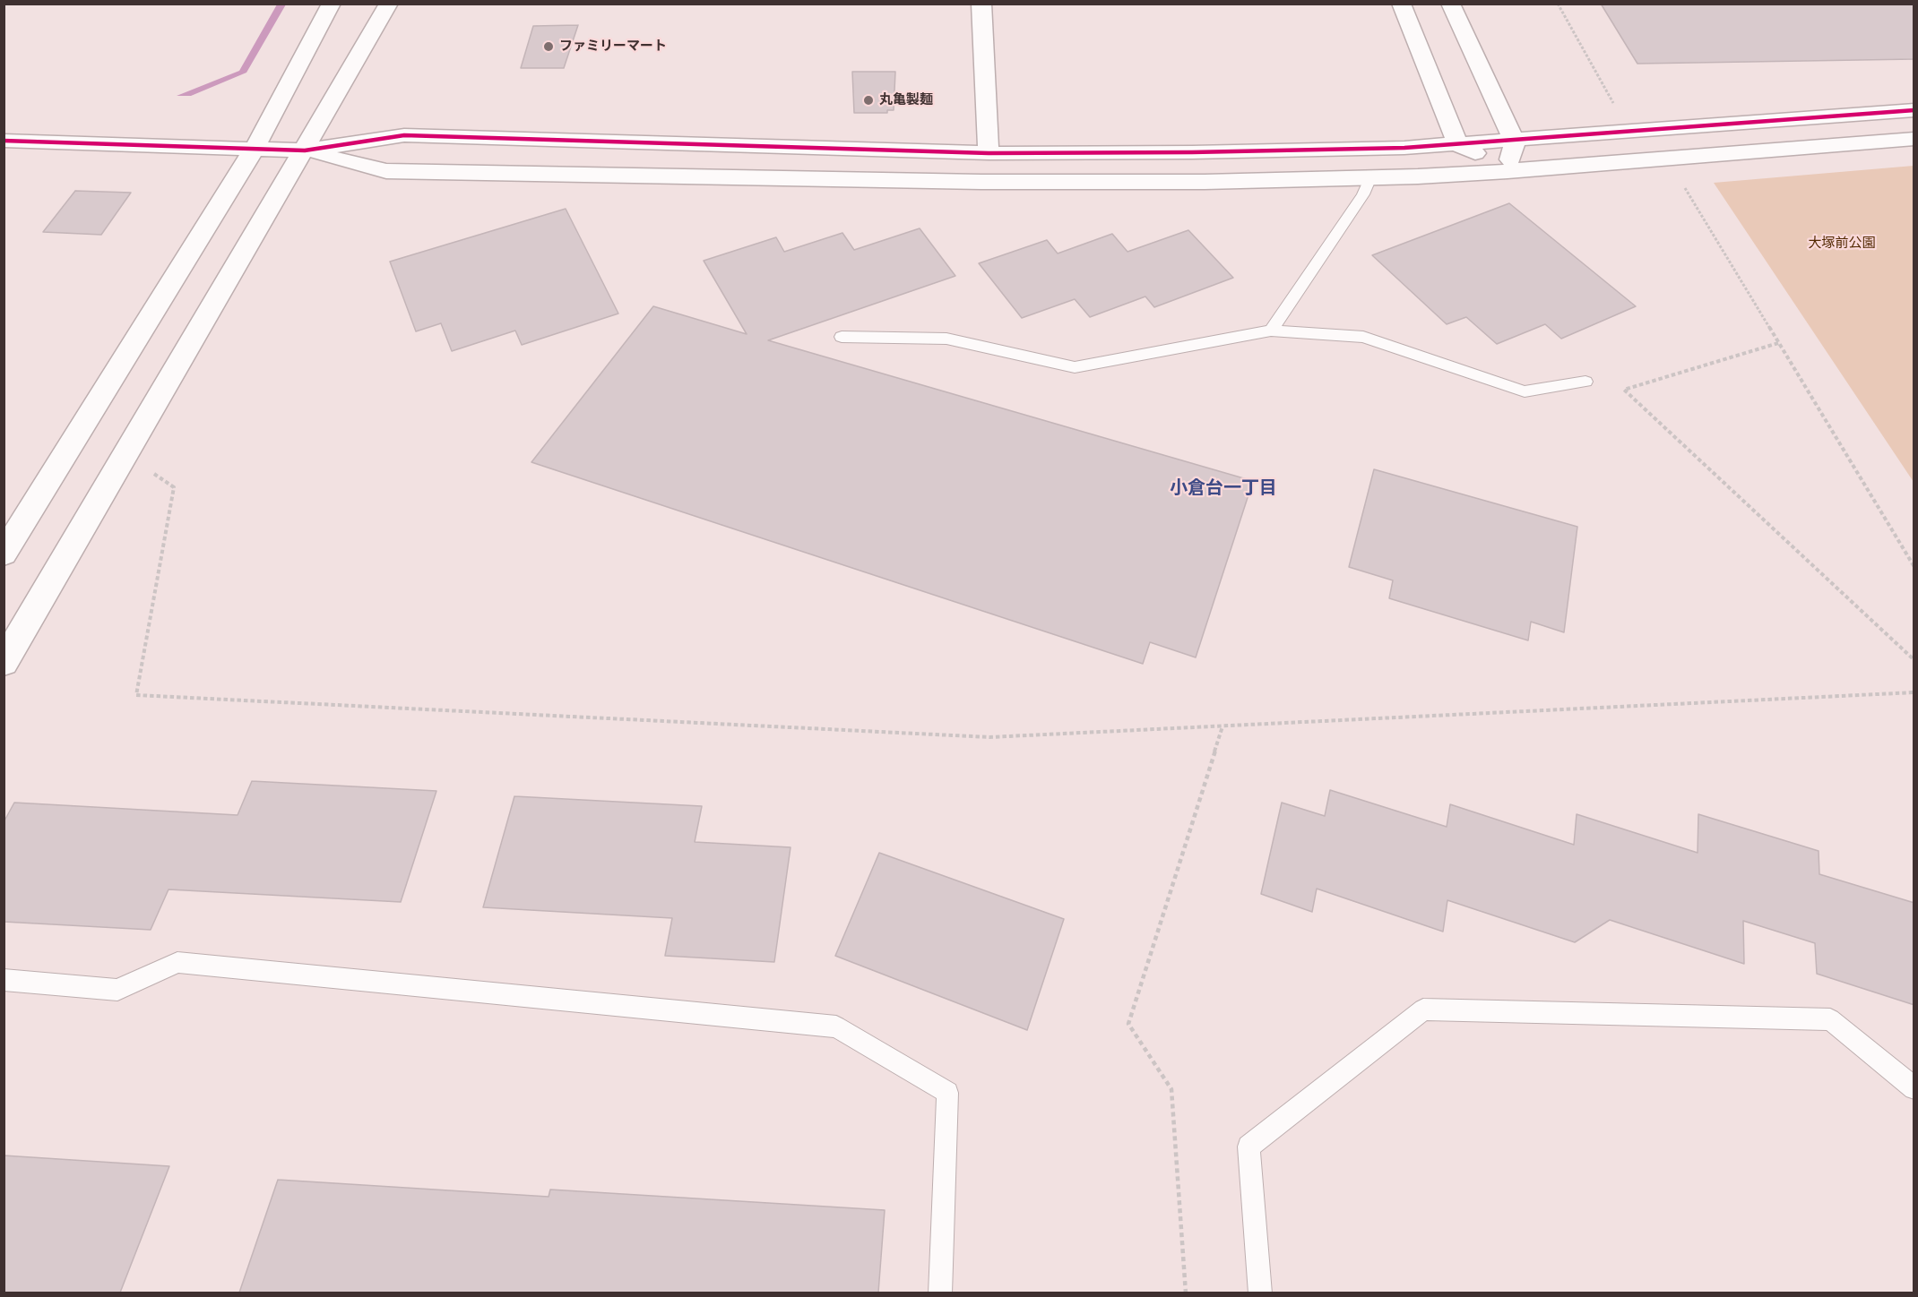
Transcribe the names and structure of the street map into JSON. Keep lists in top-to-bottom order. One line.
{"districts":["小倉台一丁目"],"parks":["大塚前公園"],"places":["ファミリーマート","丸亀製麺"]}
